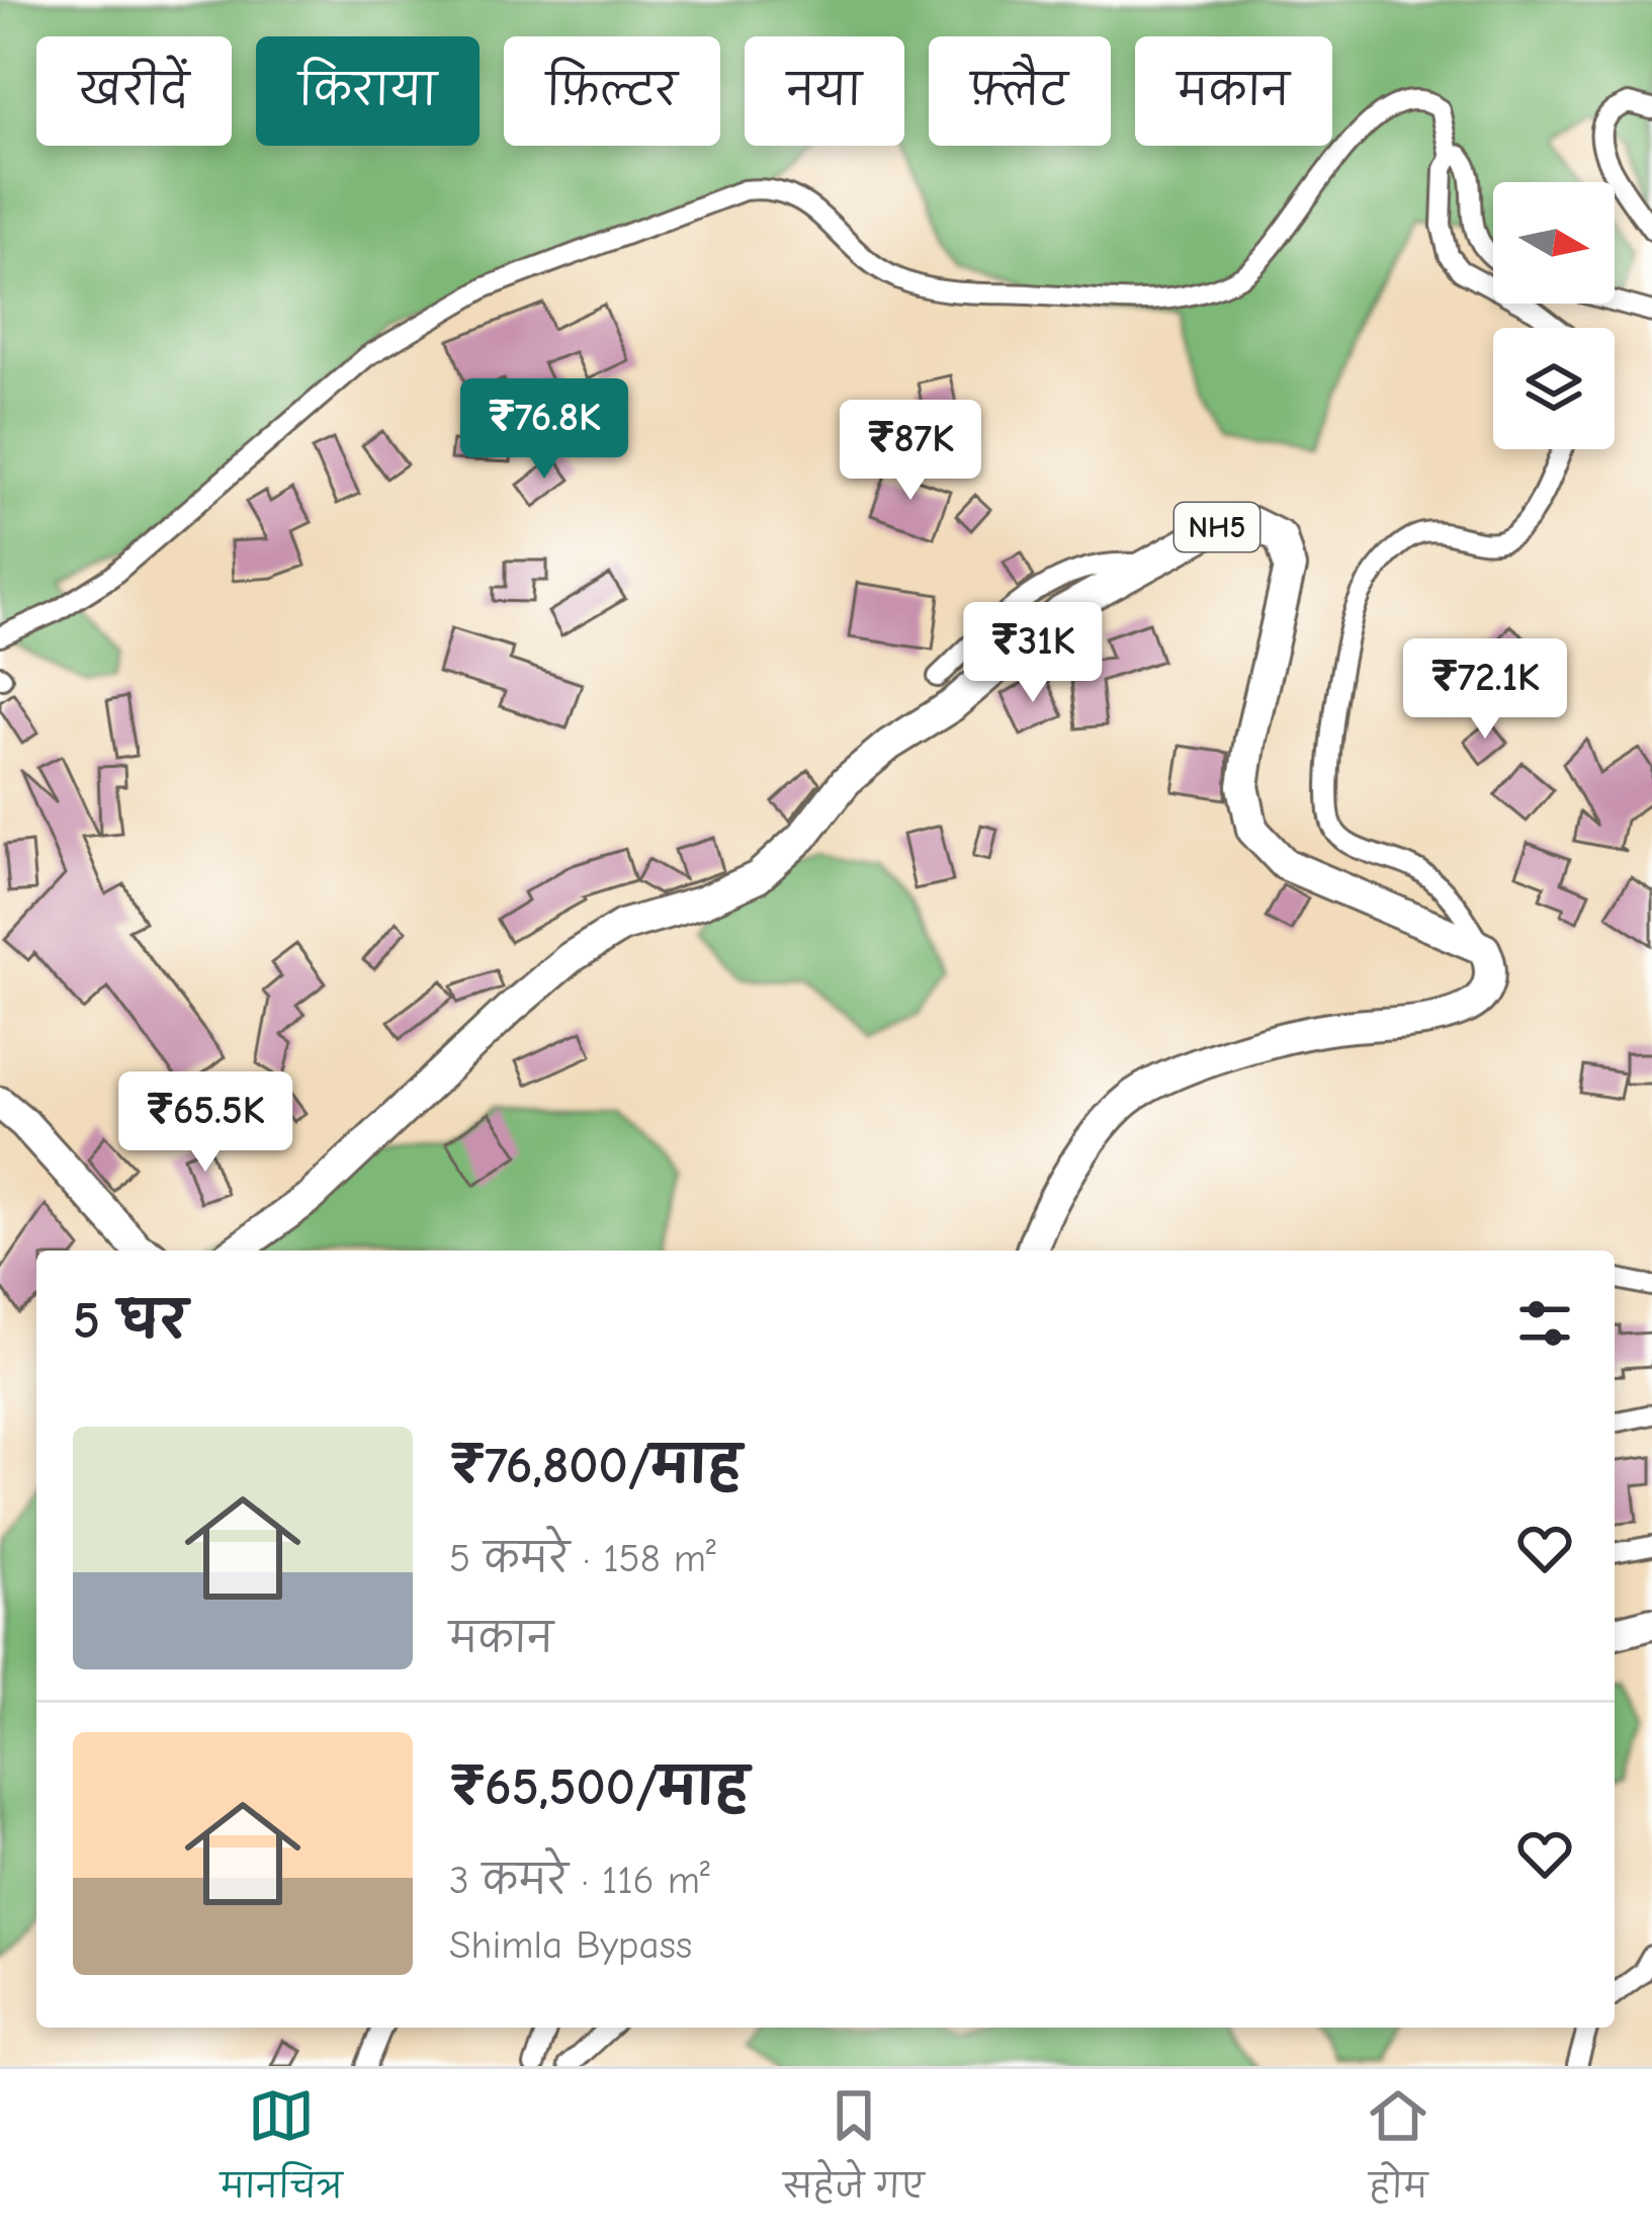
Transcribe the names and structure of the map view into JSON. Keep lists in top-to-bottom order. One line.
{"streets":{"highway":["NH5"]},"north":"right","page":{"chip":["खरीदें","किराया","फ़िल्टर","नया","फ़्लैट","मकान"],"price":["₹76.8K","₹87K","₹31K","₹72.1K","₹65.5K"],"heading":"5 घर","list":[{"name":"₹76,800/माह","note":"5 कमरे · 158 m² · मकान"},{"name":"₹65,500/माह","note":"3 कमरे · 116 m² · Shimla Bypass"}],"tabs":["मानचित्र","सहेजे गए","होम"]}}
